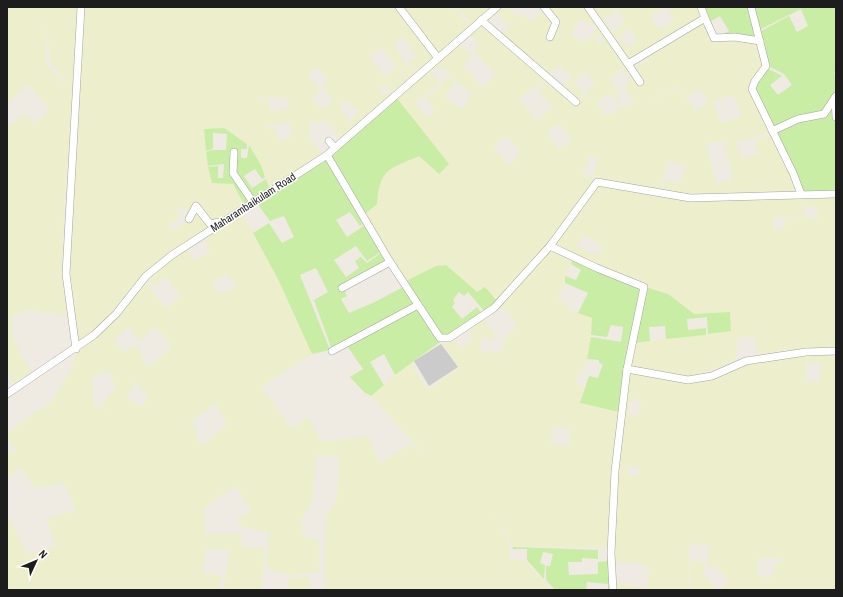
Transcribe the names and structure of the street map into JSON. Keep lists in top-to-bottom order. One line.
{"streets":{"street":["Maharambaikulam Road"]},"north":"top right"}
